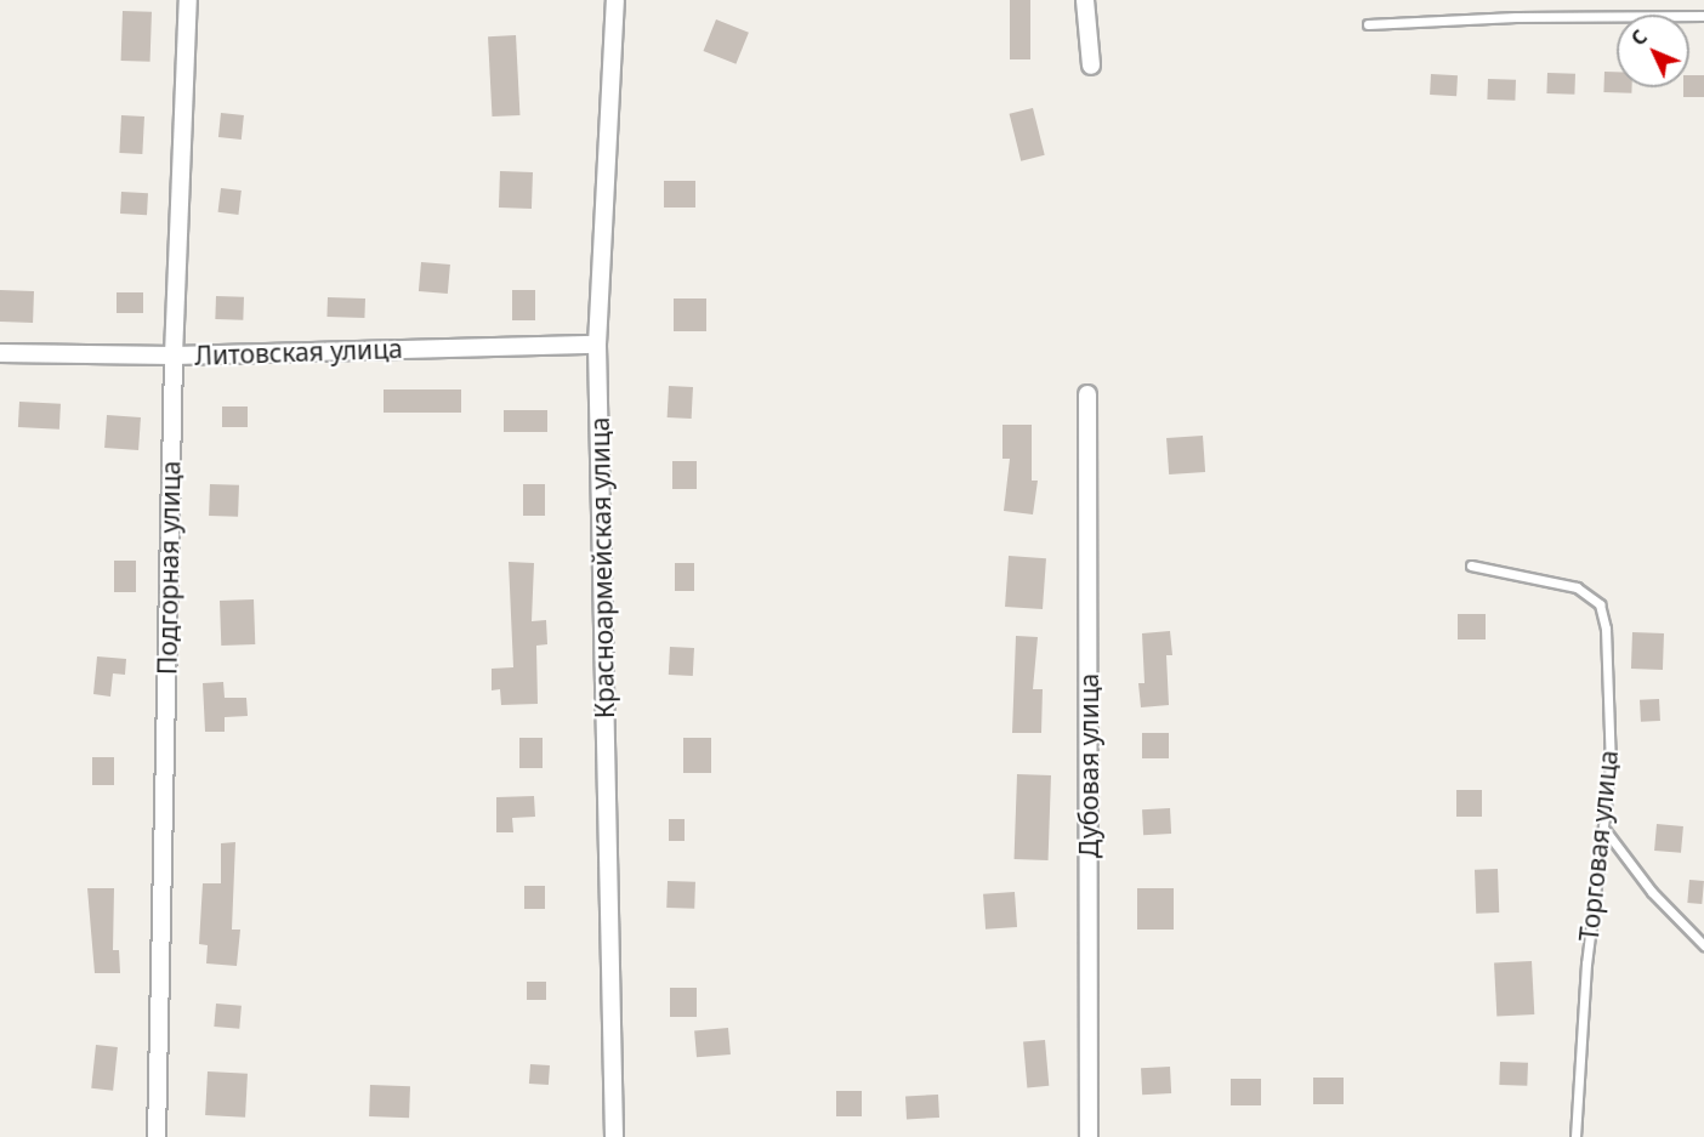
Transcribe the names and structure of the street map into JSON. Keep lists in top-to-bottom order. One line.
{"streets":{"street":["Литовская улица","Подгорная улица","Красноармейская улица","Дубовая улица"],"lane":["Торговая улица"]},"crossings":[["Литовская улица","Подгорная улица"],["Литовская улица","Красноармейская улица"]],"north":"top left"}
